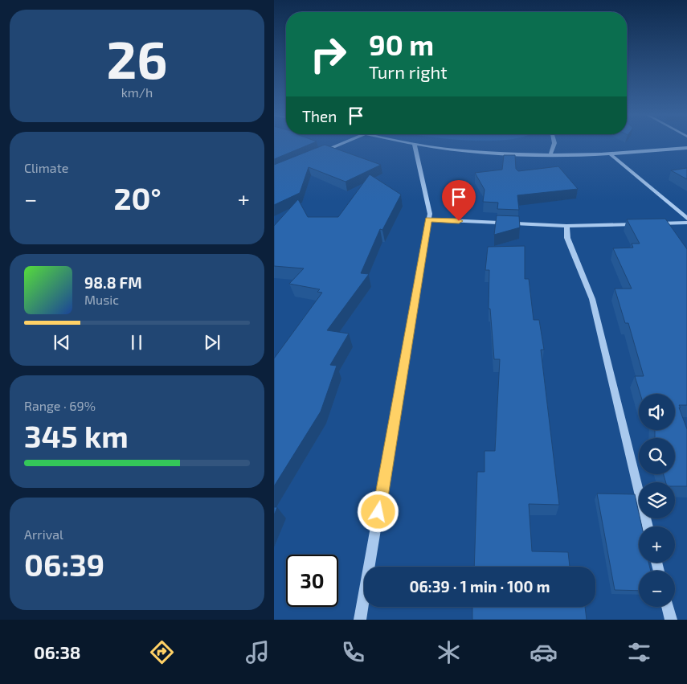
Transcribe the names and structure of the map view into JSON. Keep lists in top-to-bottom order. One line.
{"page":{"tile":[["26","km/h"],"Climate",["Range · 69%","345 km"],["Arrival","06:39"]],"turn":["90 m","Turn right"],"then":"Then","heat":["−","20°","+"],"song":["98.8 FM","Music"],"map_buttons":["+","−"],"limit":"30","trip":"06:39 · 1 min · 100 m","tabs":"06:38"}}
